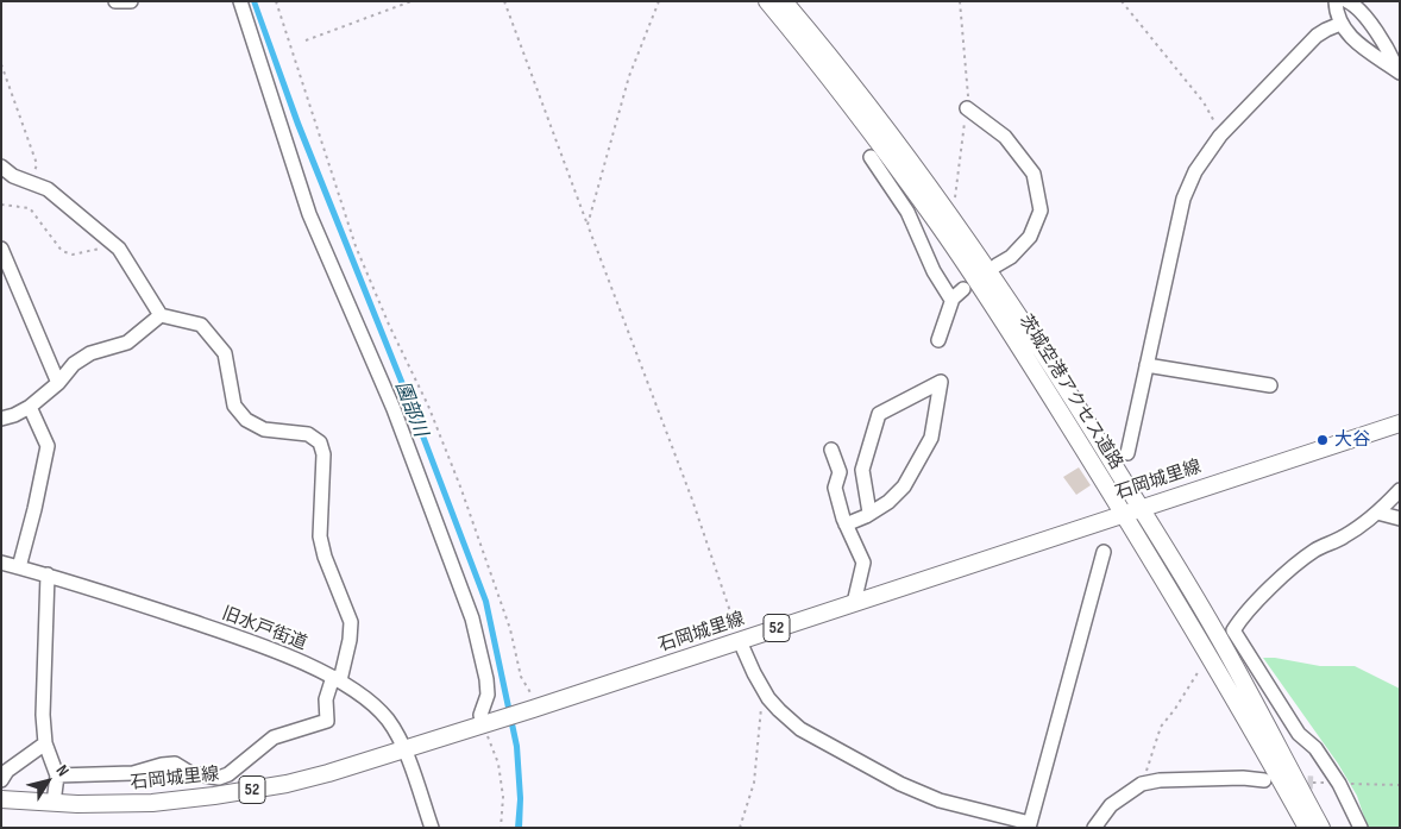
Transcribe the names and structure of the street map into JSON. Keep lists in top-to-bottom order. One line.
{"streets":{"main road":["茨城空港アクセス道路","石岡城里線","52"],"street":["旧水戸街道"]},"crossings":[["茨城空港アクセス道路","石岡城里線"],["石岡城里線","旧水戸街道"]],"water":["園部川"],"places":["大谷"],"north":"top right"}
